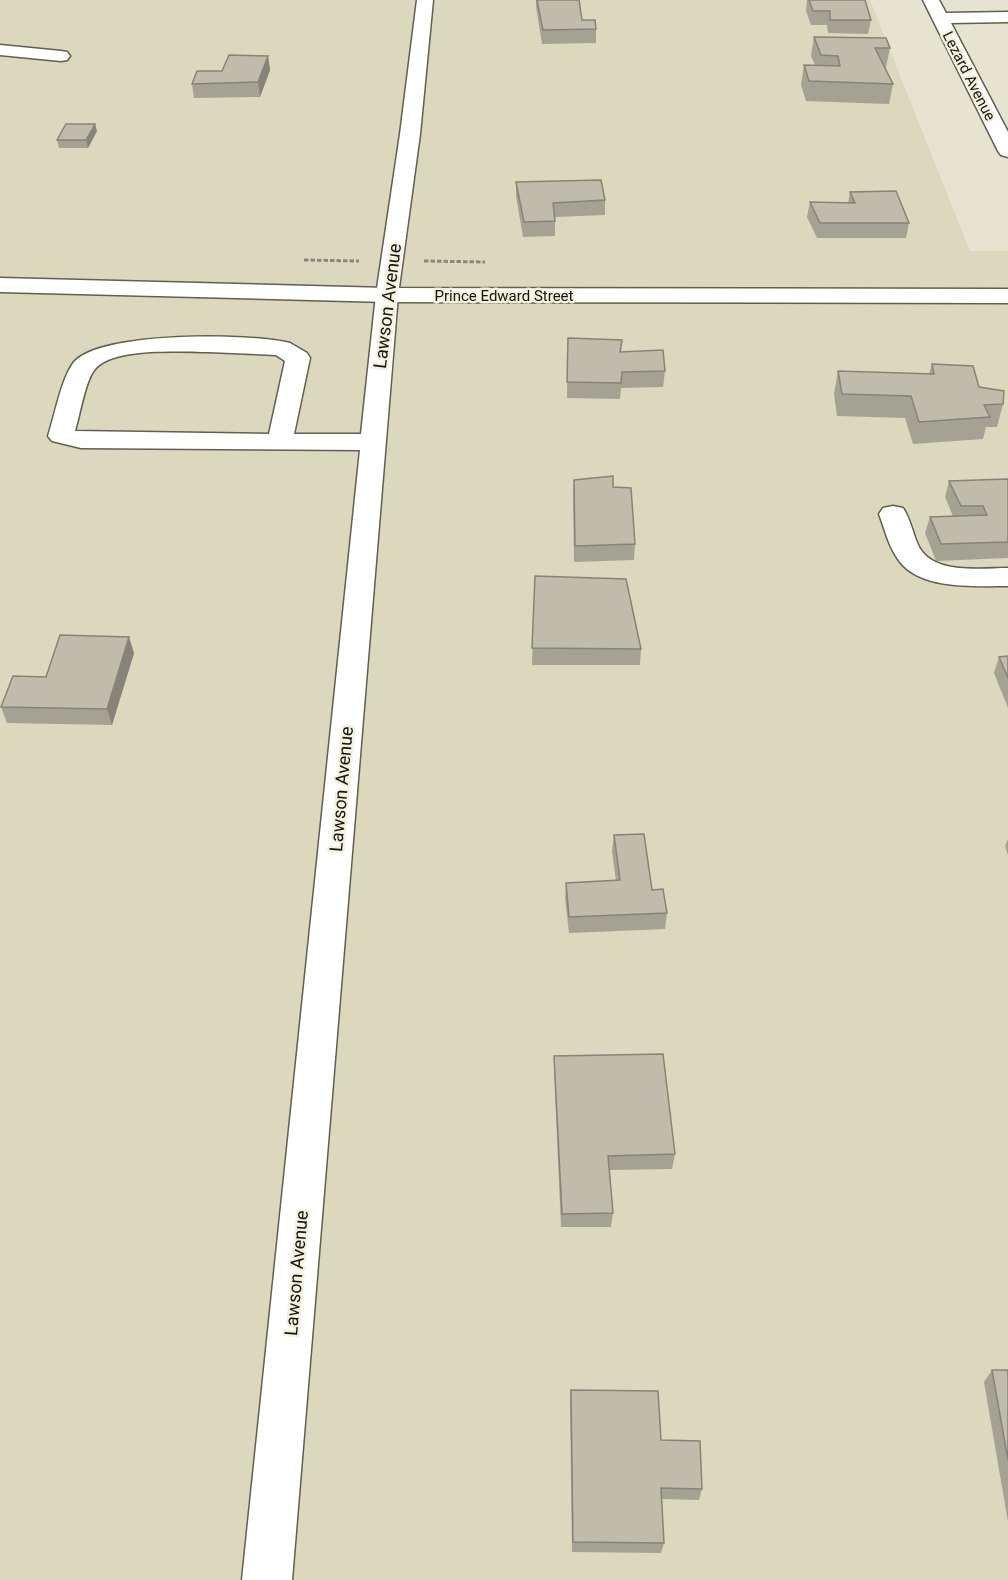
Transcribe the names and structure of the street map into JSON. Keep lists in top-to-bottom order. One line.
{"streets":{"street":["Lezard Avenue","Prince Edward Street","Lawson Avenue"]},"crossings":[["Prince Edward Street","Lawson Avenue"]]}
